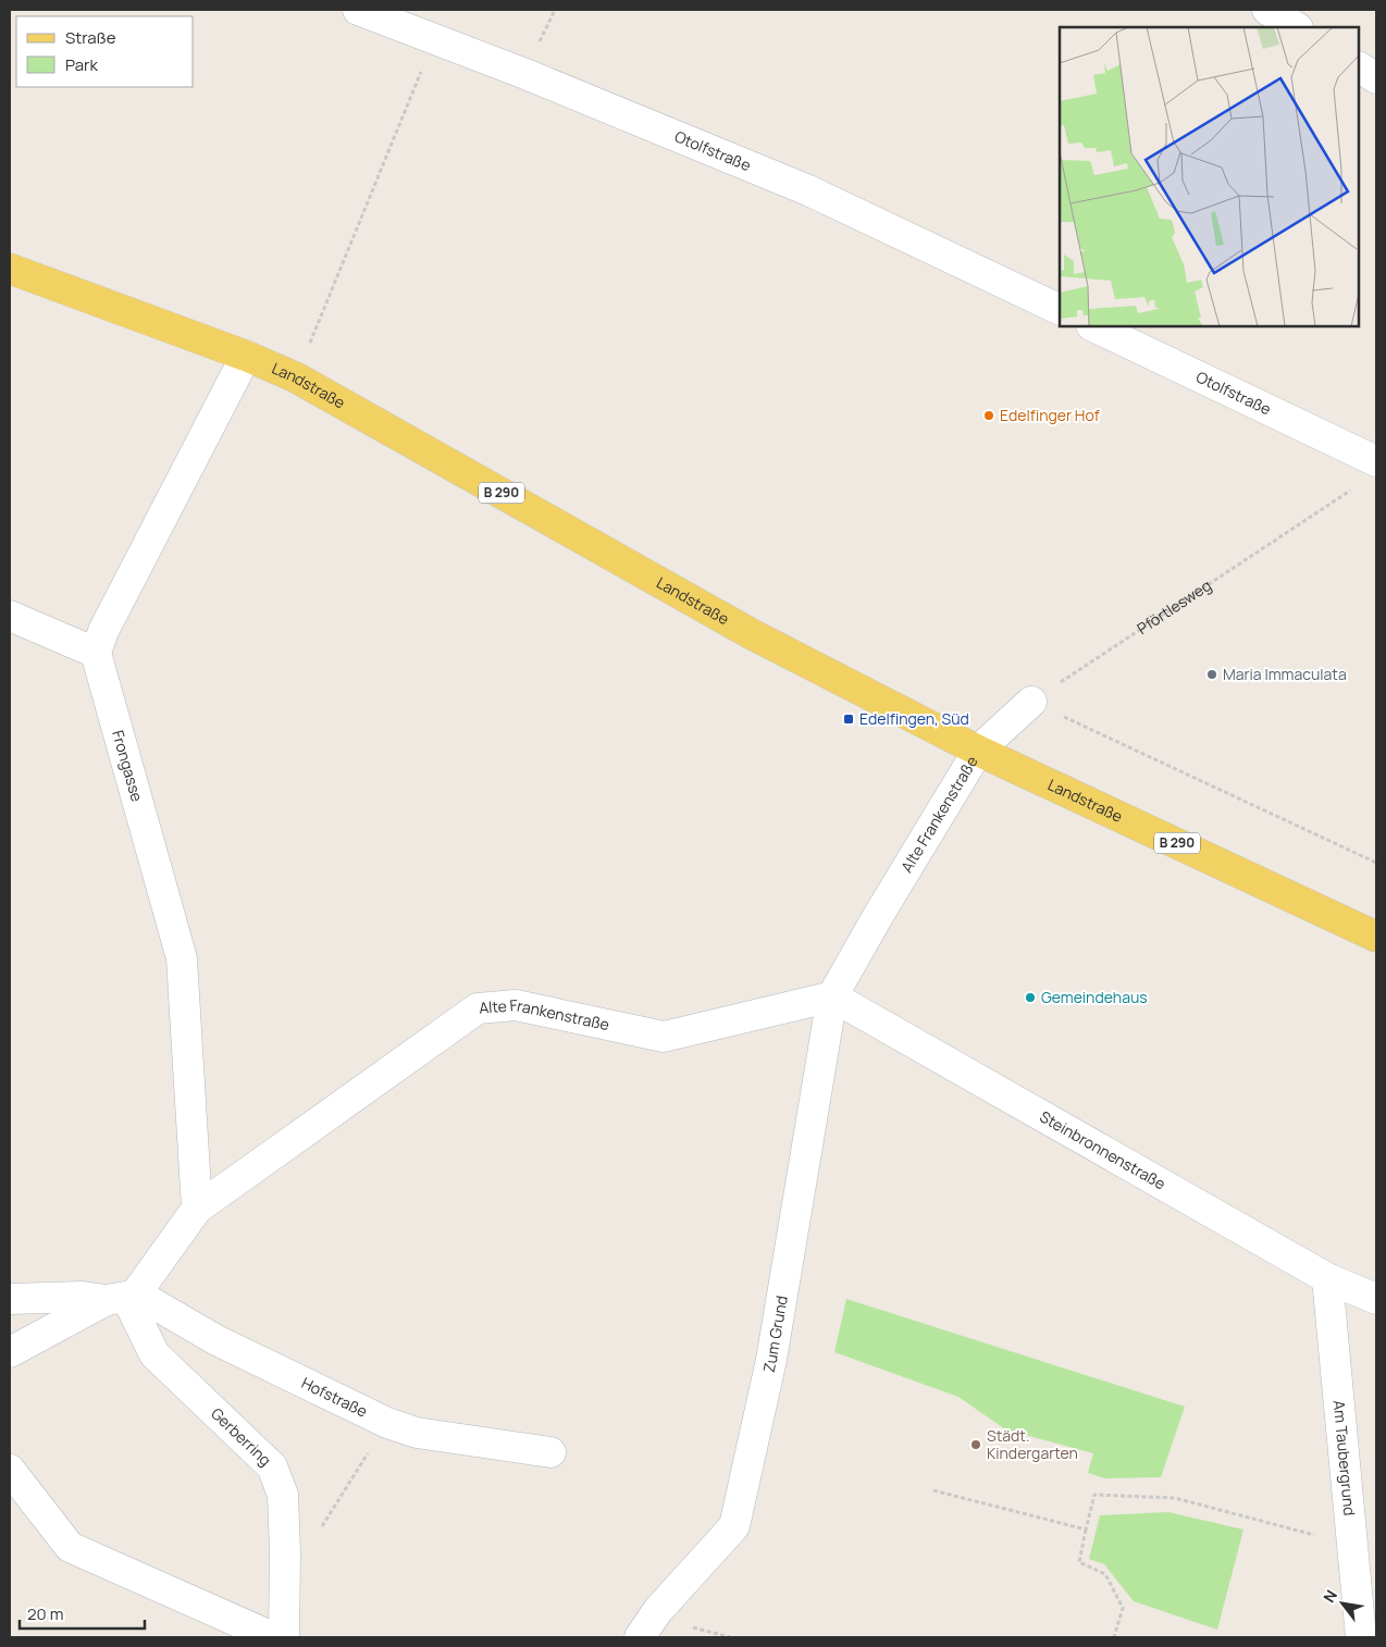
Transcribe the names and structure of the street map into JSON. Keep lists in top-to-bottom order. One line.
{"streets":{"main road":["Landstraße","B 290"],"street":["Otolfstraße","Frongasse","Alte Frankenstraße","Steinbronnenstraße","Zum Grund","Hofstraße","Gerberring","Am Taubergrund"],"path":["Pförtlesweg"]},"crossings":[["Landstraße","Alte Frankenstraße"],["Frongasse","Alte Frankenstraße"],["Alte Frankenstraße","Steinbronnenstraße"],["Alte Frankenstraße","Zum Grund"],["Alte Frankenstraße","Hofstraße"],["Alte Frankenstraße","Gerberring"],["Steinbronnenstraße","Zum Grund"],["Steinbronnenstraße","Am Taubergrund"],["Hofstraße","Gerberring"]],"places":{"other":["Edelfinger Hof","Maria Immaculata","Gemeindehaus","Städt. Kindergarten"],"transit":["Edelfingen, Süd"]},"legend":["Straße","Park"],"scale_bar":"20 m","north":"top left"}
